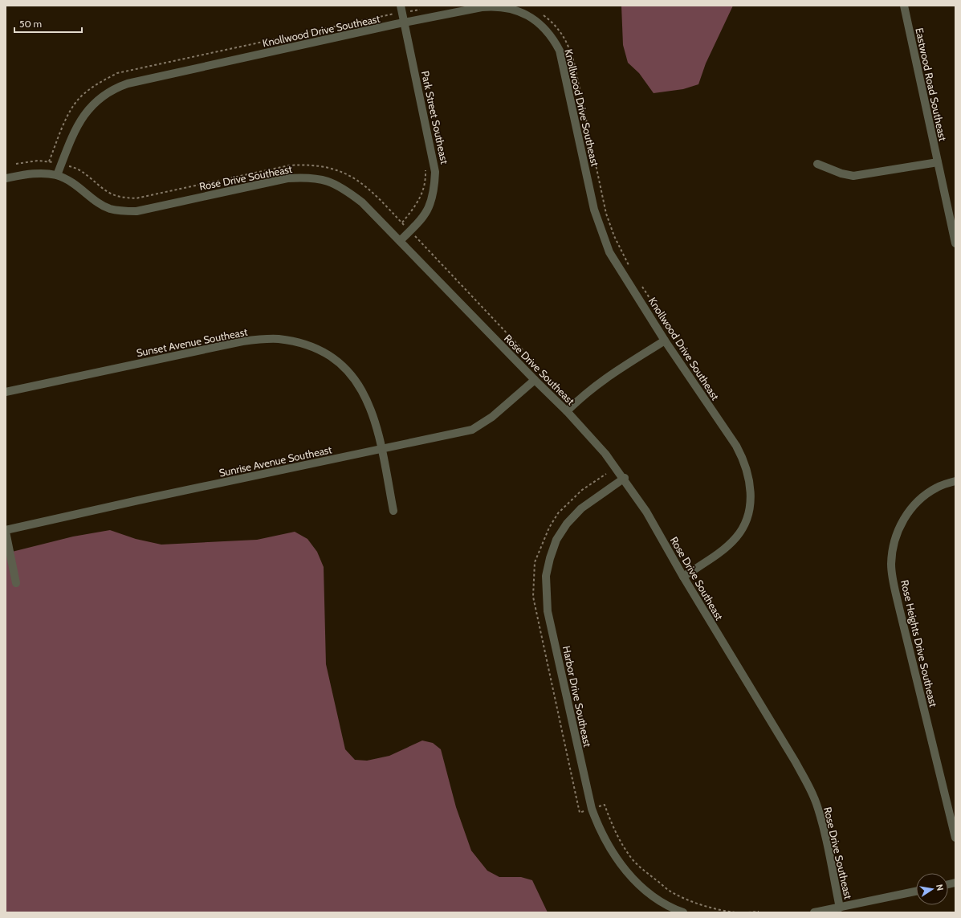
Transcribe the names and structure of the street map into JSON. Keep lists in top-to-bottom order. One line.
{"streets":{"street":["Knollwood Drive Southeast","Eastwood Road Southeast","Park Street Southeast","Rose Drive Southeast","Sunset Avenue Southeast","Sunrise Avenue Southeast","Rose Heights Drive Southeast","Harbor Drive Southeast"]},"crossings":[["Knollwood Drive Southeast","Park Street Southeast"],["Knollwood Drive Southeast","Rose Drive Southeast"],["Park Street Southeast","Rose Drive Southeast"],["Rose Drive Southeast","Sunrise Avenue Southeast"],["Rose Drive Southeast","Harbor Drive Southeast"],["Sunset Avenue Southeast","Sunrise Avenue Southeast"]],"scale_bar":"50 m","north":"right"}
